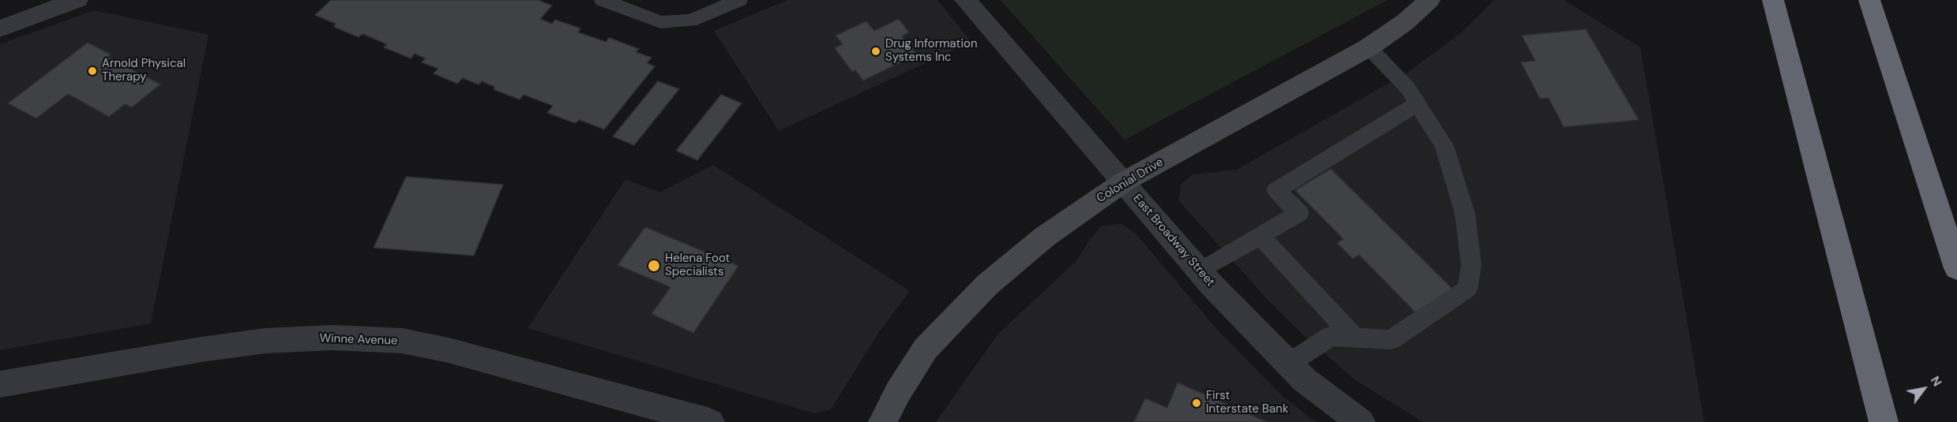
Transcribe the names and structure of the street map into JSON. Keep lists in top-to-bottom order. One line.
{"streets":{"main road":["Colonial Drive"],"street":["East Broadway Street","Winne Avenue"]},"crossings":[["Colonial Drive","East Broadway Street"]],"places":["Drug Information Systems Inc","Arnold Physical Therapy","Helena Foot Specialists","First Interstate Bank"],"north":"top right"}
